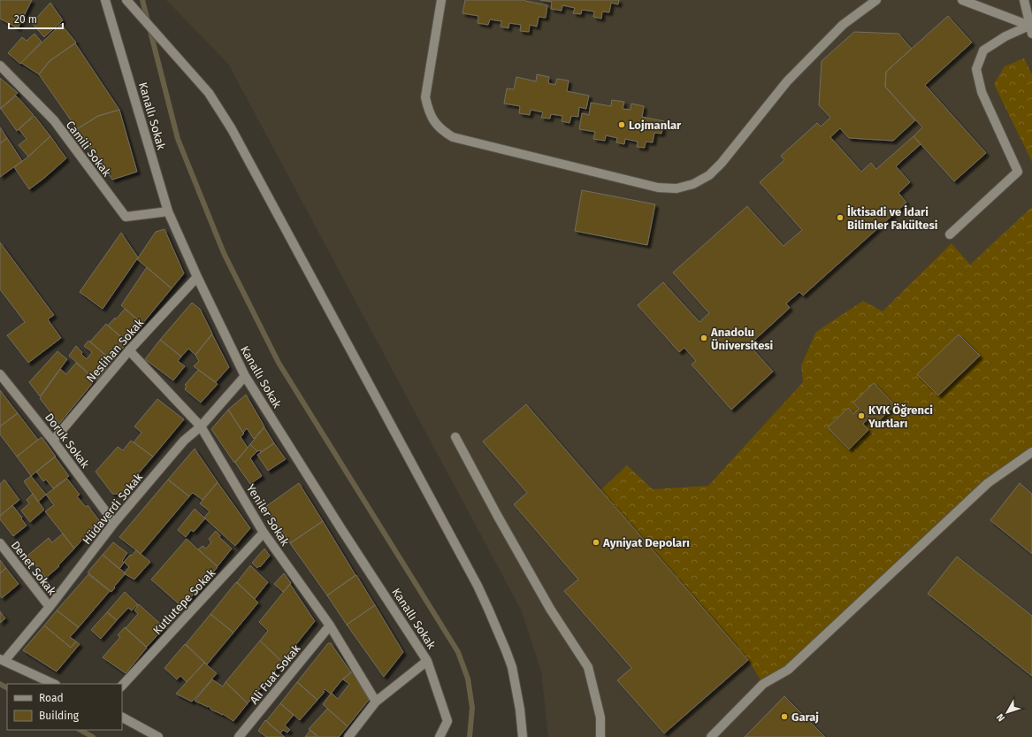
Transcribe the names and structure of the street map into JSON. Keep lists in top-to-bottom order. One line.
{"streets":{"street":["Kanallı Sokak","Camili Sokak","Neslihan Sokak","Doruk Sokak","Hüdaverdi Sokak","Yeniler Sokak","Denet Sokak","Kutlutepe Sokak","Ali Fuat Sokak"]},"crossings":[["Kanallı Sokak","Camili Sokak"],["Kanallı Sokak","Neslihan Sokak"],["Kanallı Sokak","Hüdaverdi Sokak"],["Neslihan Sokak","Doruk Sokak"],["Neslihan Sokak","Yeniler Sokak"],["Doruk Sokak","Hüdaverdi Sokak"],["Hüdaverdi Sokak","Yeniler Sokak"],["Hüdaverdi Sokak","Denet Sokak"],["Yeniler Sokak","Kutlutepe Sokak"],["Yeniler Sokak","Ali Fuat Sokak"]],"places":["Lojmanlar","İktisadi ve İdari Bilimler Fakültesi","Anadolu Üniversitesi","KYK Öğrenci Yurtları","Ayniyat Depoları","Garaj"],"legend":["Road","Building"],"scale_bar":"20 m","north":"bottom left"}
